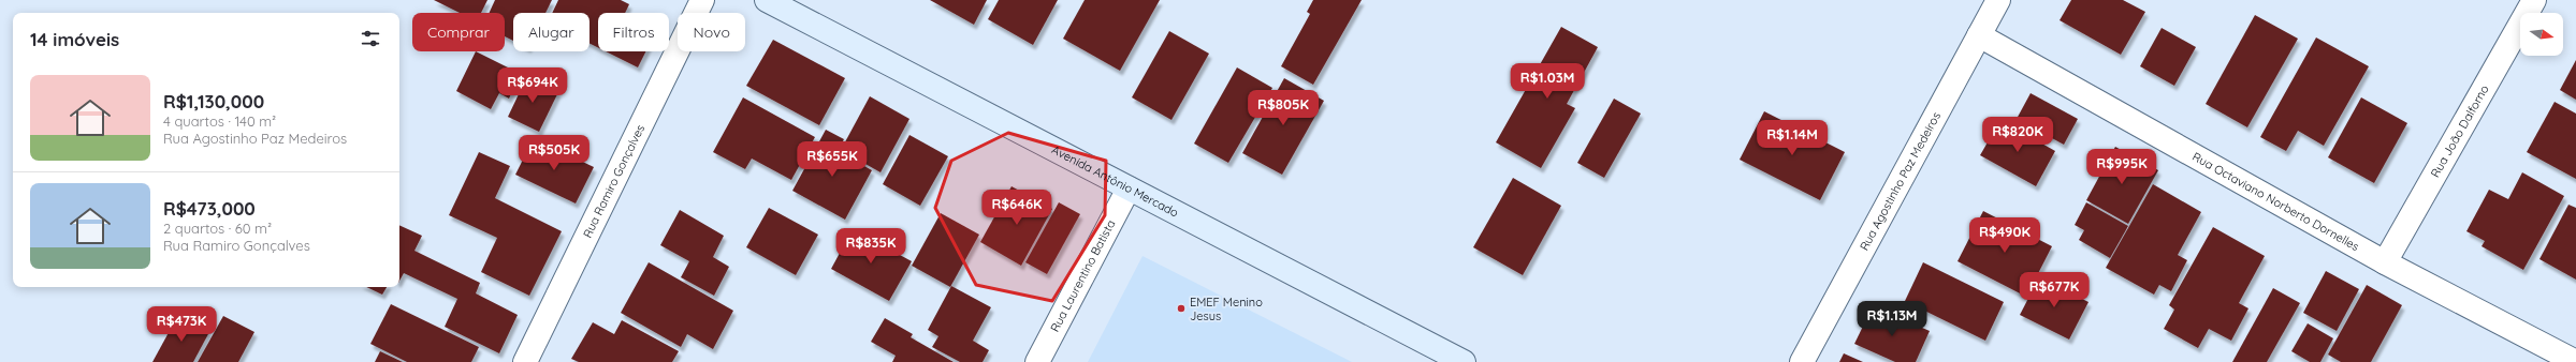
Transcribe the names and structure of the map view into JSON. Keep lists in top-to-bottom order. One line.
{"streets":{"street":["Rua João Dalforno","Rua Ramiro Gonçalves","Avenida Antônio Mercado","Rua Agostinho Paz Medeiros","Rua Octaviano Norberto Dornelles","Rua Laurentino Batista"]},"crossings":[["Rua João Dalforno","Rua Octaviano Norberto Dornelles"],["Avenida Antônio Mercado","Rua Laurentino Batista"],["Rua Agostinho Paz Medeiros","Rua Octaviano Norberto Dornelles"]],"places":["EMEF Menino Jesus"],"north":"right","page":{"chip":["Comprar","Alugar","Filtros","Novo"],"heading":"14 imóveis","price":["R$1.03M","R$694K","R$805K","R$820K","R$1.14M","R$505K","R$655K","R$995K","R$646K","R$490K","R$835K","R$677K","R$1.13M","R$473K"],"list":[{"name":"R$1,130,000","note":"4 quartos · 140 m² · Rua Agostinho Paz Medeiros"},{"name":"R$473,000","note":"2 quartos · 60 m² · Rua Ramiro Gonçalves"}]}}
